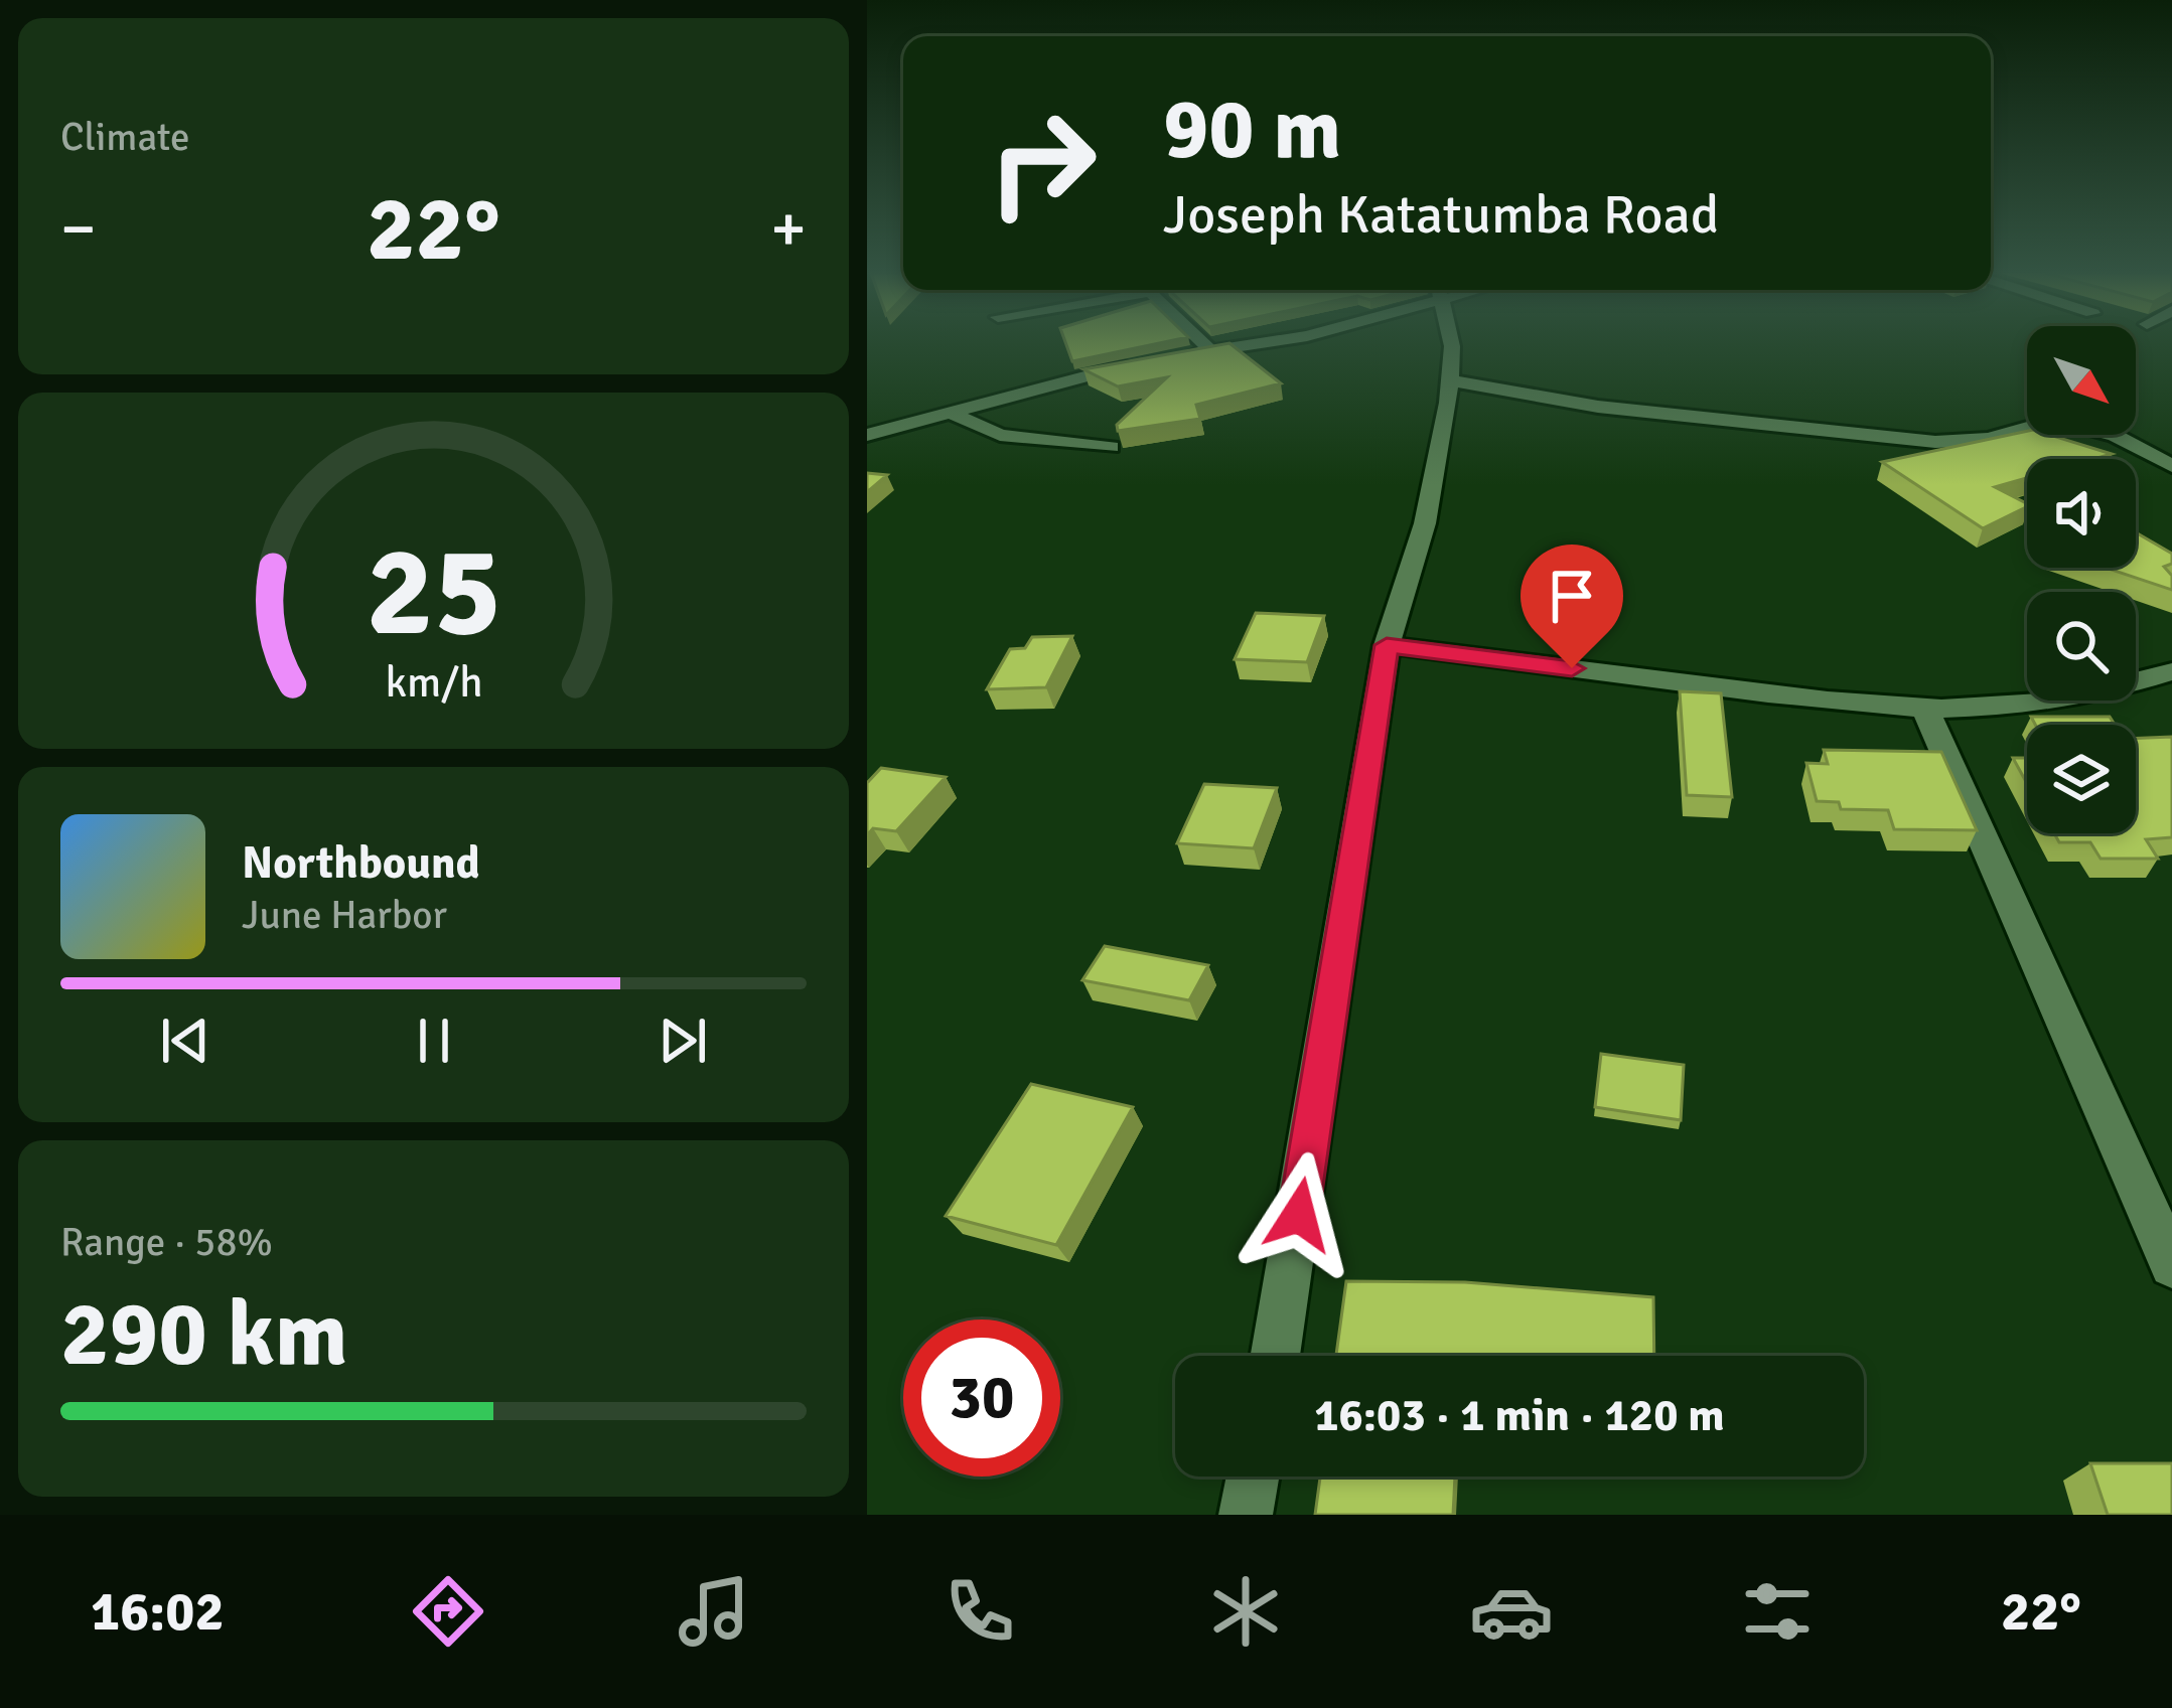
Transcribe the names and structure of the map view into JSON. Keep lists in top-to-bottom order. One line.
{"north":"bottom right","page":{"tile":["Climate",["Range · 58%","290 km"]],"turn":["90 m","Joseph Katatumba Road"],"heat":["−","22°","+"],"song":["Northbound","June Harbor"],"limit":"30","trip":"16:03 · 1 min · 120 m","tabs":["16:02","22°"],"gauge":["25","km/h"]}}
